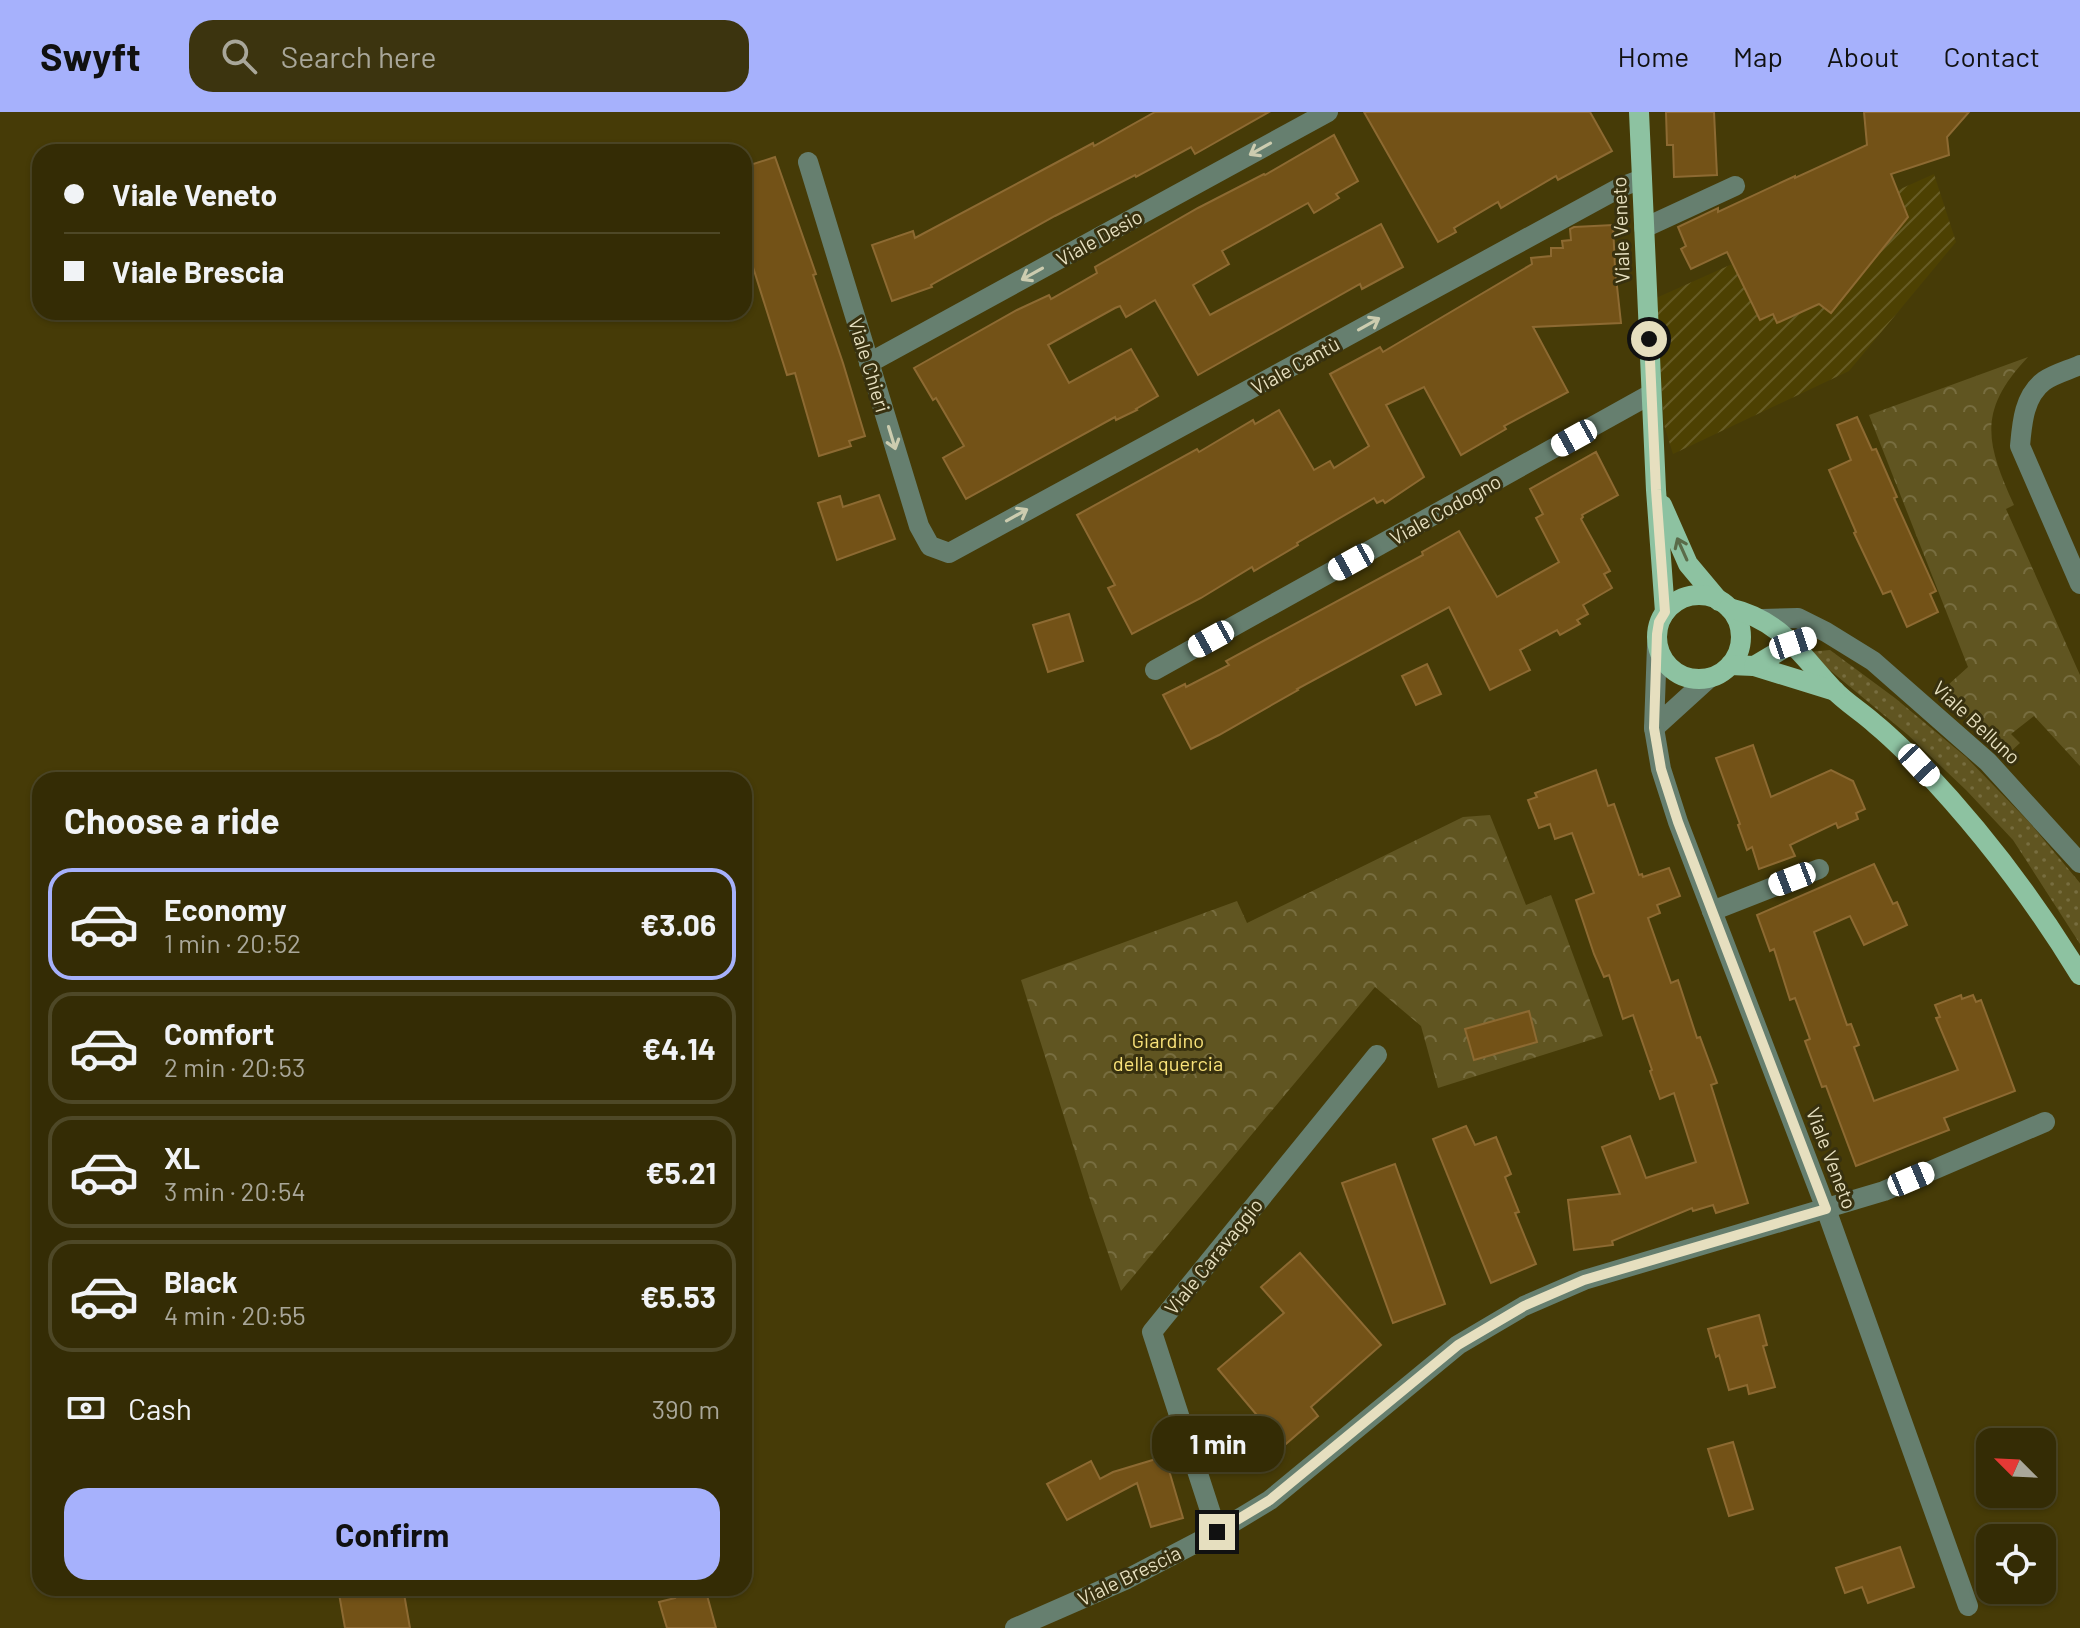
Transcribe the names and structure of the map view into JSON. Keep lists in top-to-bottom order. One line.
{"streets":{"main road":["Viale Veneto"],"street":["Viale Desio","Viale Chieri","Viale Cantù","Viale Codogno","Viale Belluno","Viale Caravaggio","Viale Brescia"]},"crossings":[["Viale Veneto","Viale Cantù"],["Viale Veneto","Viale Codogno"],["Viale Veneto","Viale Brescia"],["Viale Desio","Viale Chieri"],["Viale Chieri","Viale Cantù"],["Viale Caravaggio","Viale Brescia"]],"one_way":["Viale Desio","Viale Chieri","Viale Cantù"],"parks":["Giardino della quercia"],"north":"top left","page":{"header":"Swyft","search":"Search here","nav":["Home","Map","About","Contact"],"banner":["Viale Veneto","Viale Brescia"],"heading":"Choose a ride","list":[{"name":"Economy","note":"1 min · 20:52","value":"€3.06"},{"name":"Comfort","note":"2 min · 20:53","value":"€4.14"},{"name":"XL","note":"3 min · 20:54","value":"€5.21"},{"name":"Black","note":"4 min · 20:55","value":"€5.53"}],"pay":["Cash","390 m"],"bubble":"1 min","buttons":"Confirm"}}
